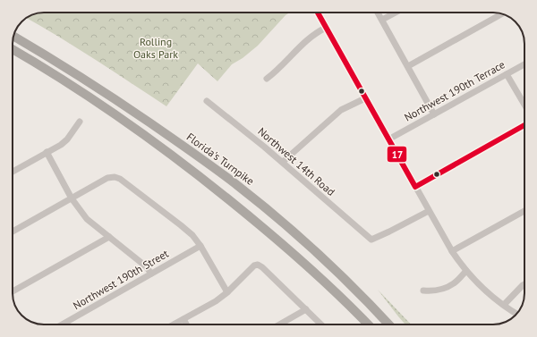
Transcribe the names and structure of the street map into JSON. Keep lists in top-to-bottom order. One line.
{"streets":{"highway":["Florida's Turnpike"],"street":["Northwest 190th Terrace","Northwest 14th Road","Northwest 190th Street"]},"parks":["Rolling Oaks Park"],"lines":["transit line 17"]}
